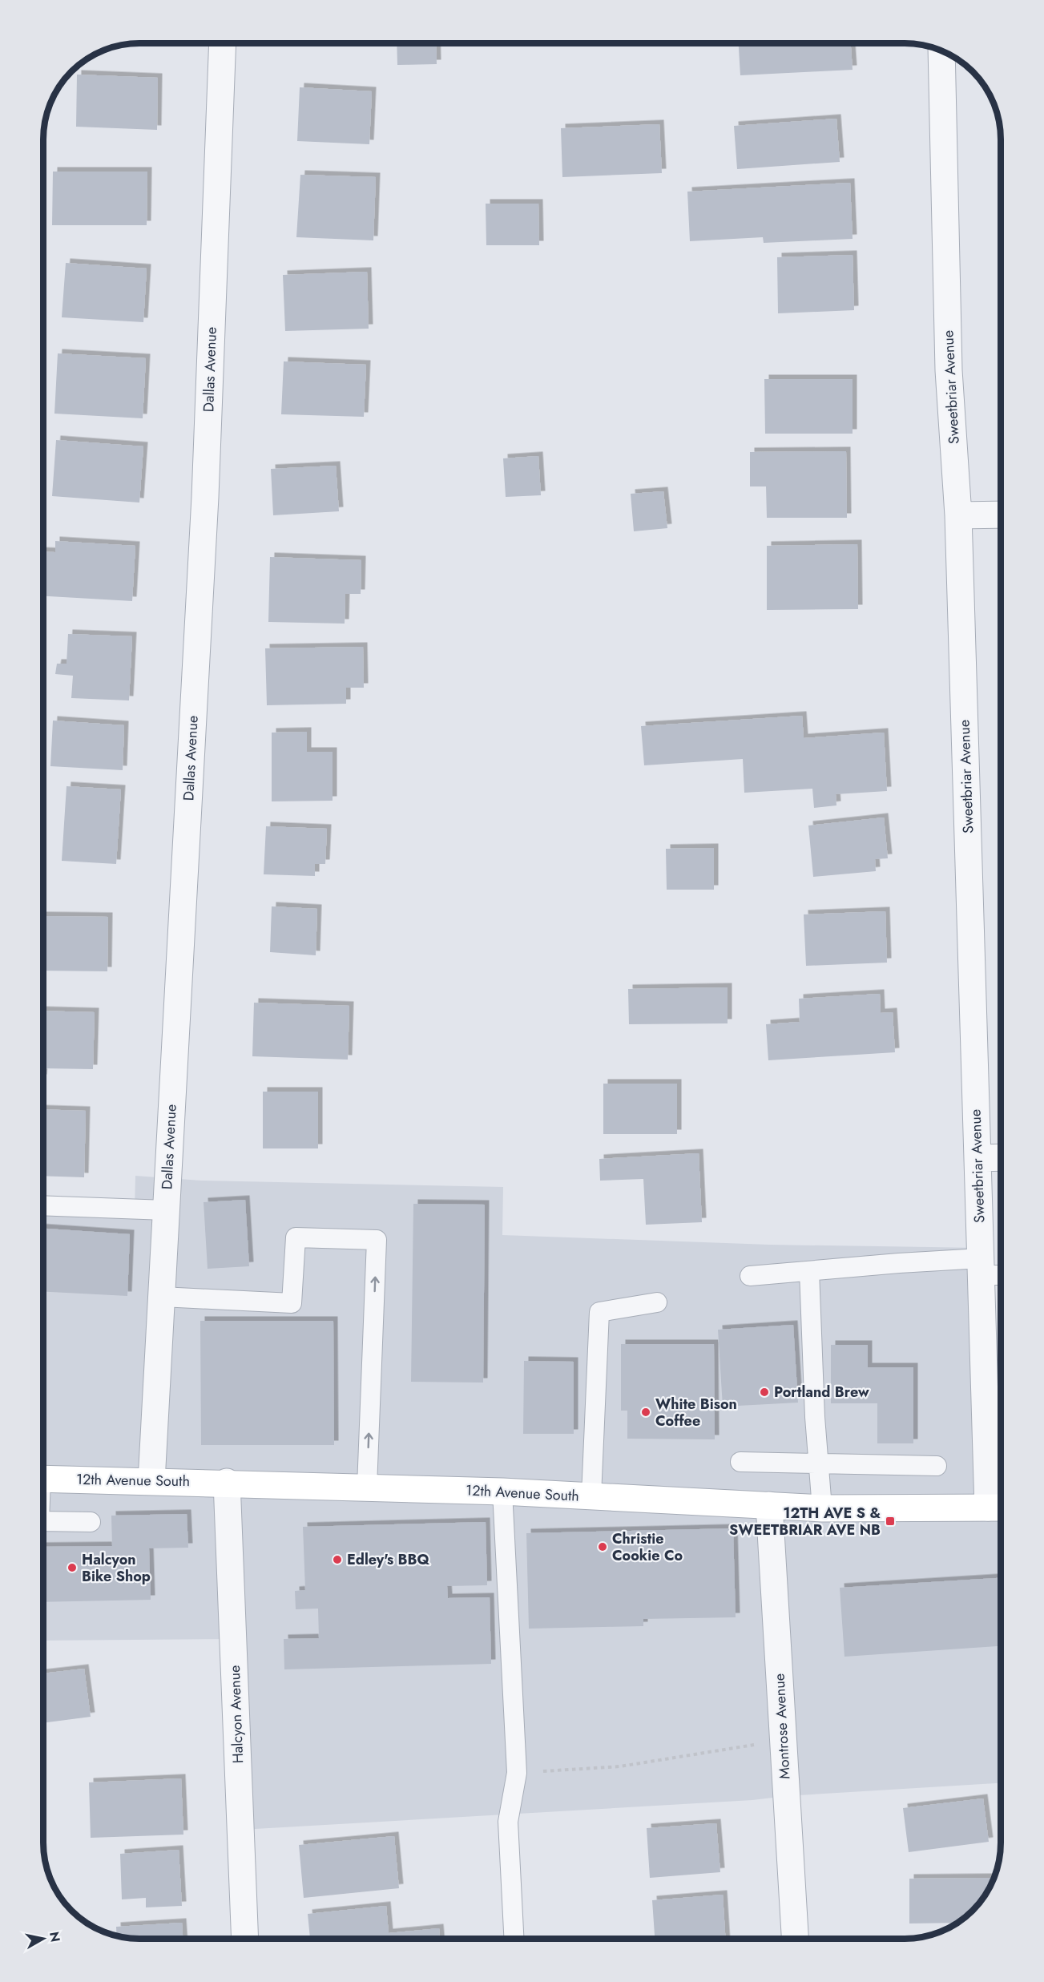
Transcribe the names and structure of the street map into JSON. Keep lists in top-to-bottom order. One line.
{"streets":{"main road":["12th Avenue South"],"street":["Dallas Avenue","Sweetbriar Avenue","Halcyon Avenue","Montrose Avenue"]},"crossings":[["Dallas Avenue","12th Avenue South"],["Sweetbriar Avenue","12th Avenue South"],["12th Avenue South","Halcyon Avenue"],["12th Avenue South","Montrose Avenue"]],"places":{"other":["Portland Brew","White Bison Coffee","Christie Cookie Co","Edley's BBQ","Halcyon Bike Shop"],"transit":["12TH AVE S & SWEETBRIAR AVE NB"]},"north":"right"}
